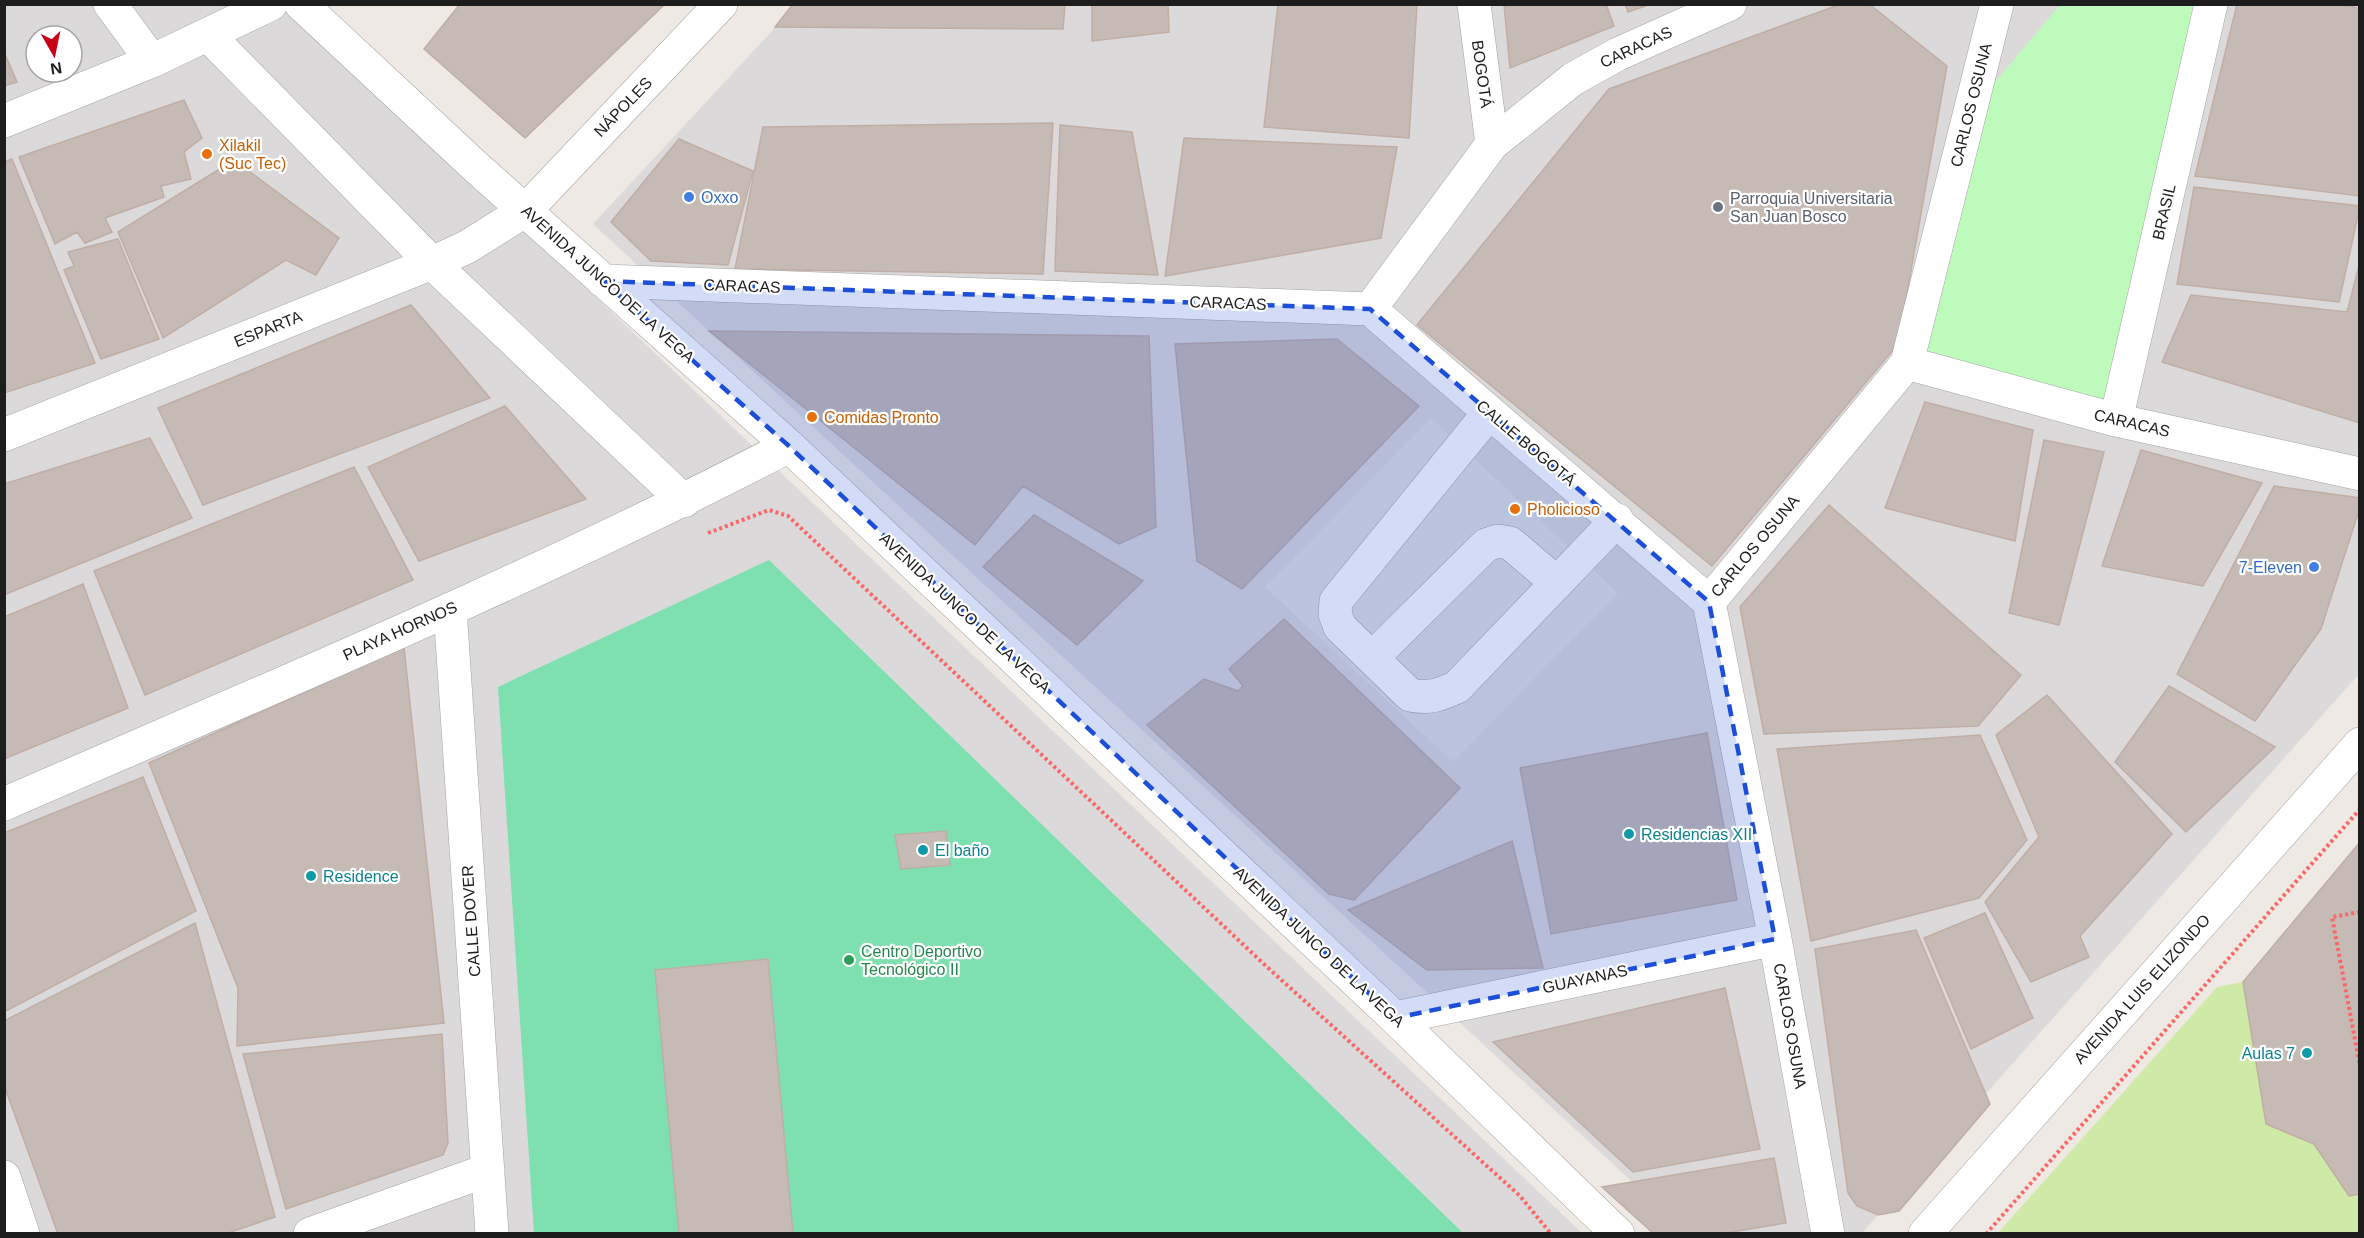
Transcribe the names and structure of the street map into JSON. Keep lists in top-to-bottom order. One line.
{"streets":{"street":["CARACAS","BOGOTÁ","CARLOS OSUNA","NÁPOLES","BRASIL","AVENIDA JUNCO DE LA VEGA","ESPARTA","CALLE BOGOTÁ","PLAYA HORNOS","CALLE DOVER","GUAYANAS","AVENIDA LUIS ELIZONDO"]},"crossings":[["CARACAS","BOGOTÁ"],["CARACAS","CARLOS OSUNA"],["CARACAS","BRASIL"],["CARACAS","AVENIDA JUNCO DE LA VEGA"],["CARACAS","CALLE BOGOTÁ"],["CARLOS OSUNA","CALLE BOGOTÁ"],["CARLOS OSUNA","GUAYANAS"],["NÁPOLES","AVENIDA JUNCO DE LA VEGA"],["NÁPOLES","ESPARTA"],["AVENIDA JUNCO DE LA VEGA","ESPARTA"],["AVENIDA JUNCO DE LA VEGA","PLAYA HORNOS"],["AVENIDA JUNCO DE LA VEGA","GUAYANAS"],["PLAYA HORNOS","CALLE DOVER"]],"places":["Xilakil (Suc Tec)","Oxxo","Parroquia Universitaria San Juan Bosco","Comidas Pronto","Pholicioso","7-Eleven","Residencias XII","El baño","Residence","Centro Deportivo Tecnológico II","Aulas 7"],"north":"bottom"}
